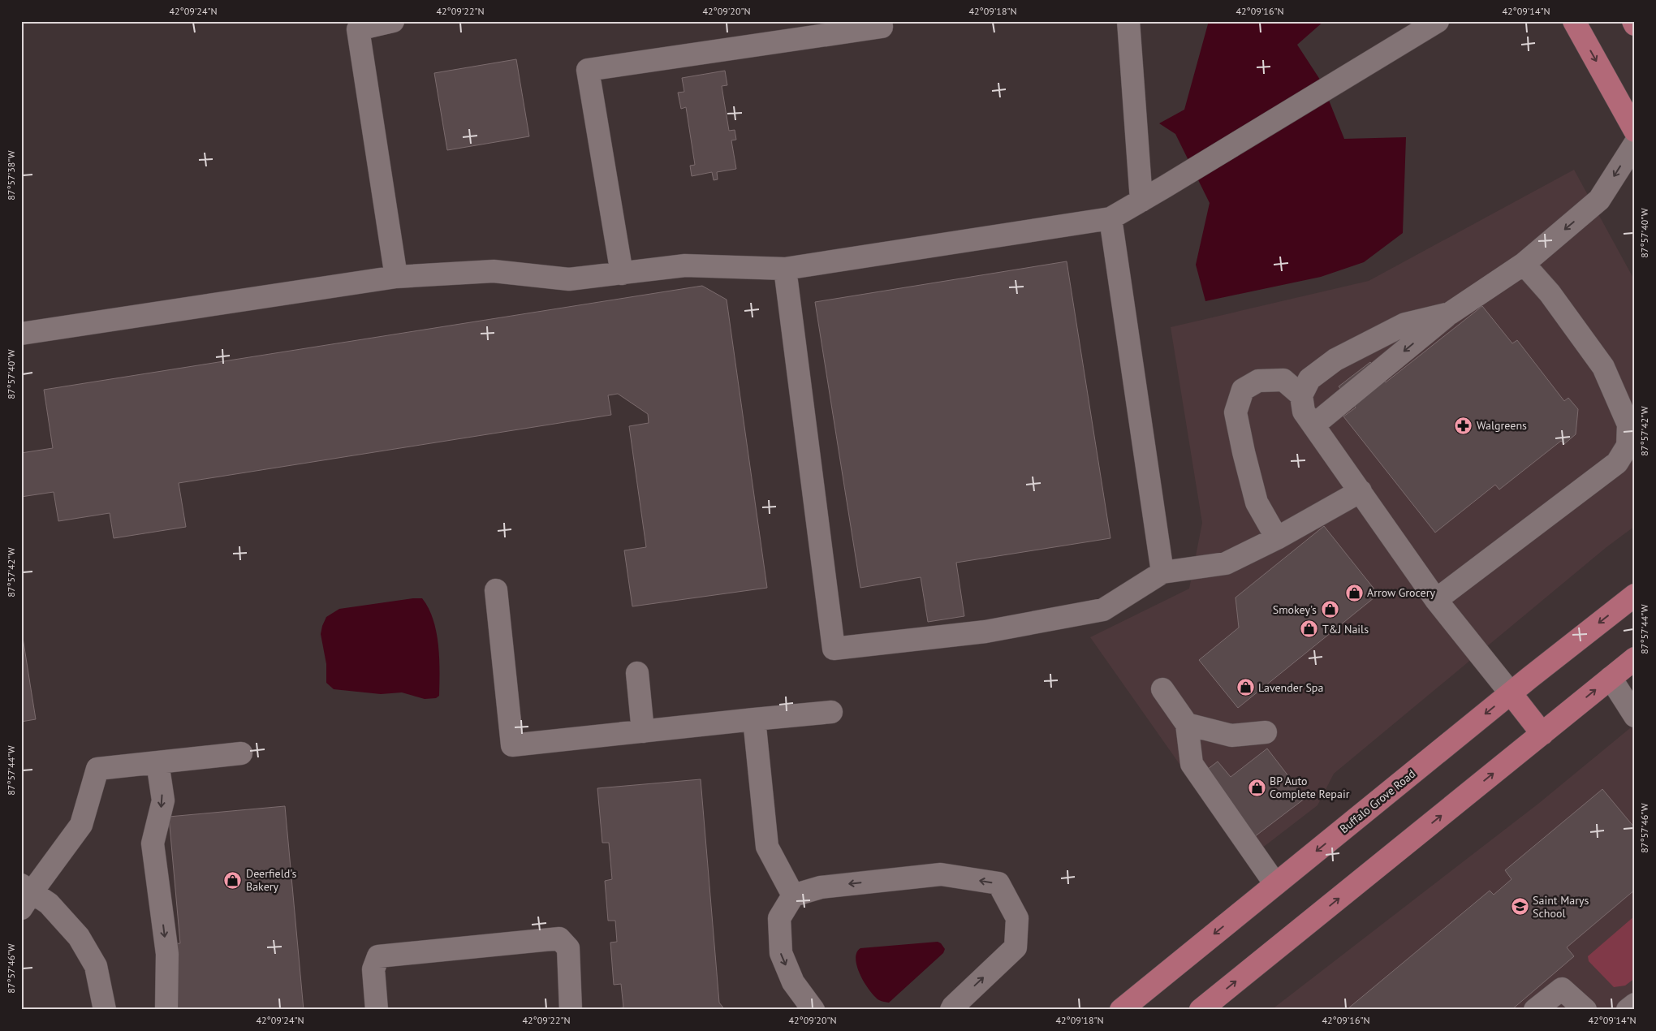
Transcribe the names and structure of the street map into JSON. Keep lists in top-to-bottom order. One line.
{"streets":{"main road":["Buffalo Grove Road"]},"places":{"pharmacy":["Walgreens"],"shop":["Arrow Grocery","Smokey's","T&J Nails","Lavender Spa","BP Auto Complete Repair","Deerfield's Bakery"],"school or university":["Saint Marys School"]},"coordinates":["42°09'24\"N","42°09'22\"N","42°09'20\"N","42°09'18\"N","42°09'16\"N","42°09'14\"N","87°57'38\"W","87°57'40\"W","87°57'42\"W","87°57'44\"W","87°57'46\"W"]}
